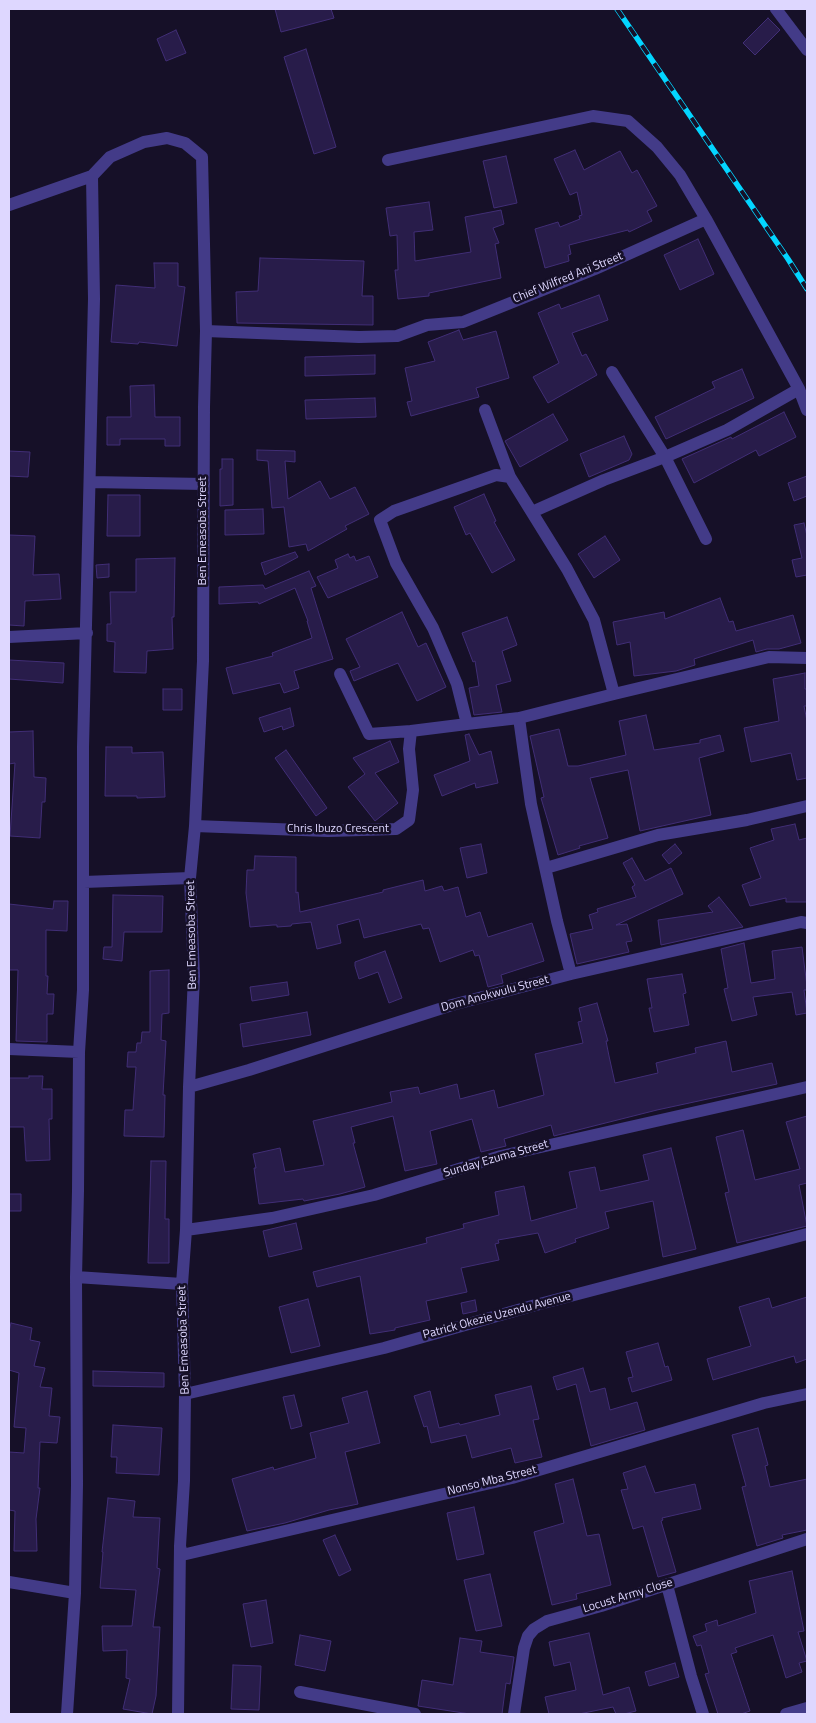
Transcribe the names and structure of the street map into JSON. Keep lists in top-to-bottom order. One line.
{"streets":{"street":["Chief Wilfred Ani Street","Ben Emeasoba Street","Chris Ibuzo Crescent","Dom Anokwulu Street","Sunday Ezuma Street","Patrick Okezie Uzendu Avenue","Nonso Mba Street","Locust Army Close"]},"crossings":[["Chief Wilfred Ani Street","Ben Emeasoba Street"],["Ben Emeasoba Street","Chris Ibuzo Crescent"],["Ben Emeasoba Street","Dom Anokwulu Street"],["Ben Emeasoba Street","Sunday Ezuma Street"],["Ben Emeasoba Street","Patrick Okezie Uzendu Avenue"],["Ben Emeasoba Street","Nonso Mba Street"]]}
